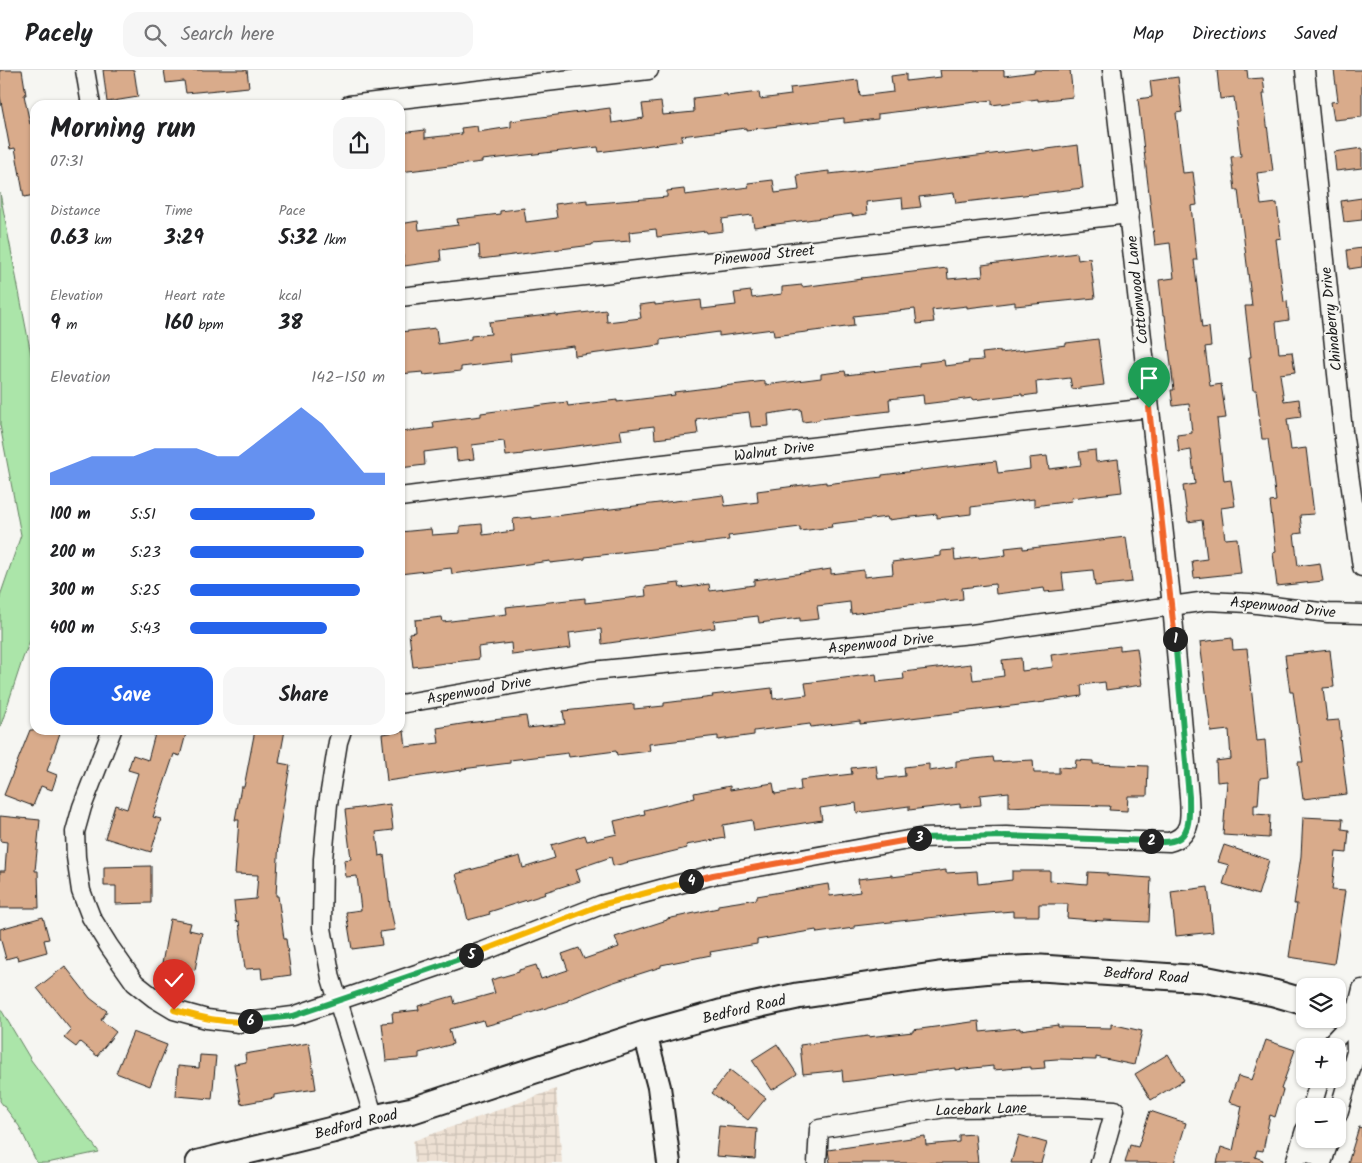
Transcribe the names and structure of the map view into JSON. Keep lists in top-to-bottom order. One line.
{"streets":{"main road":["Bedford Road"],"street":["Pinewood Street","Cottonwood Lane","Chinaberry Drive","Walnut Drive","Aspenwood Drive","Lacebark Lane"]},"crossings":[["Pinewood Street","Cottonwood Lane"],["Cottonwood Lane","Walnut Drive"],["Cottonwood Lane","Aspenwood Drive"]],"page":{"header":"Pacely","search":"Search here","nav":["Map","Directions","Saved"],"heading":["Morning run","07:31"],"stats":[["Distance","0.63 km"],["Time","3:29"],["Pace","5:32 /km"],["Elevation","9 m"],["Heart rate","160 bpm"],["kcal","38"]],"chart":["Elevation","142–150 m"],"list":[{"name":"100 m","note":"5:51"},{"name":"200 m","note":"5:23"},{"name":"300 m","note":"5:25"},{"name":"400 m","note":"5:43"}],"pins":["1","3","2","4","5","6"],"buttons":["Save","Share"],"map_buttons":["+","−"]}}
